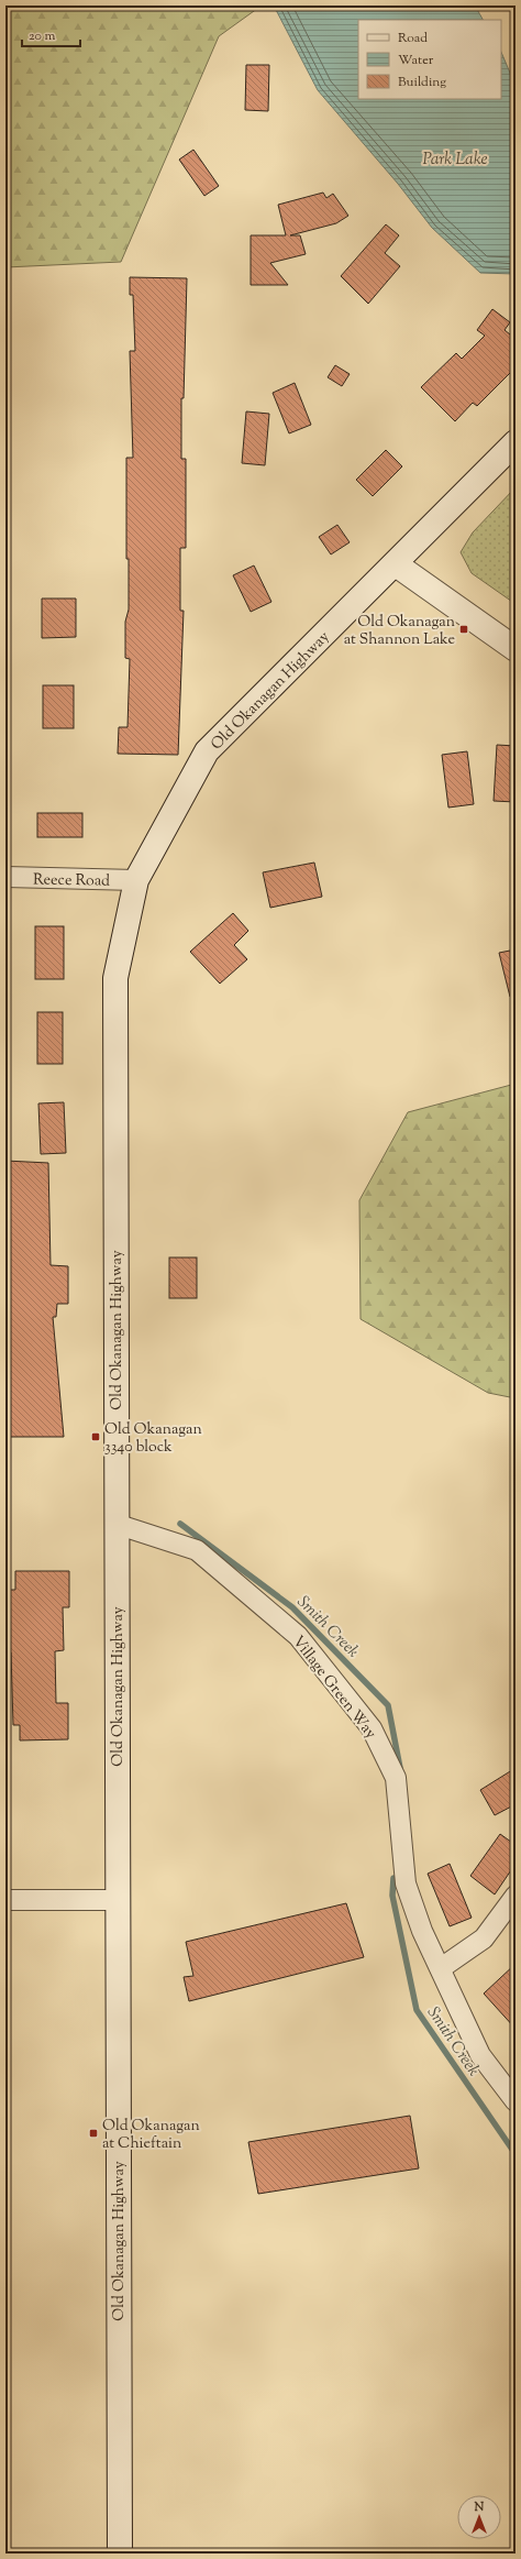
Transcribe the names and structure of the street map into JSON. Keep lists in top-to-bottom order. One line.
{"streets":{"main road":["Old Okanagan Highway"],"street":["Reece Road","Village Green Way"]},"crossings":[["Old Okanagan Highway","Reece Road"],["Old Okanagan Highway","Village Green Way"]],"water":["Park Lake","Smith Creek"],"places":{"transit":["Old Okanagan at Shannon Lake","Old Okanagan 3340 block","Old Okanagan at Chieftain"]},"legend":["Road","Water","Building"],"scale_bar":"20 m","north":"top"}
